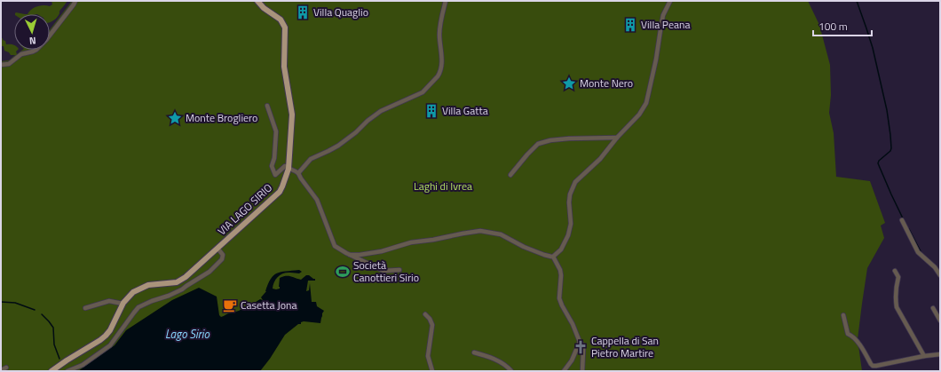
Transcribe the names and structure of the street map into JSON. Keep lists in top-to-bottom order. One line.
{"streets":{"main road":["VIA LAGO SIRIO"]},"water":["Lago Sirio"],"parks":["Laghi di Ivrea"],"places":{"building":["Villa Quaglio","Villa Peana","Villa Gatta"],"place":["Monte Nero","Monte Brogliero"],"sports":["Società Canottieri Sirio"],"cafe":["Casetta Jona"],"church":["Cappella di San Pietro Martire"]},"scale_bar":"100 m","north":"bottom"}
